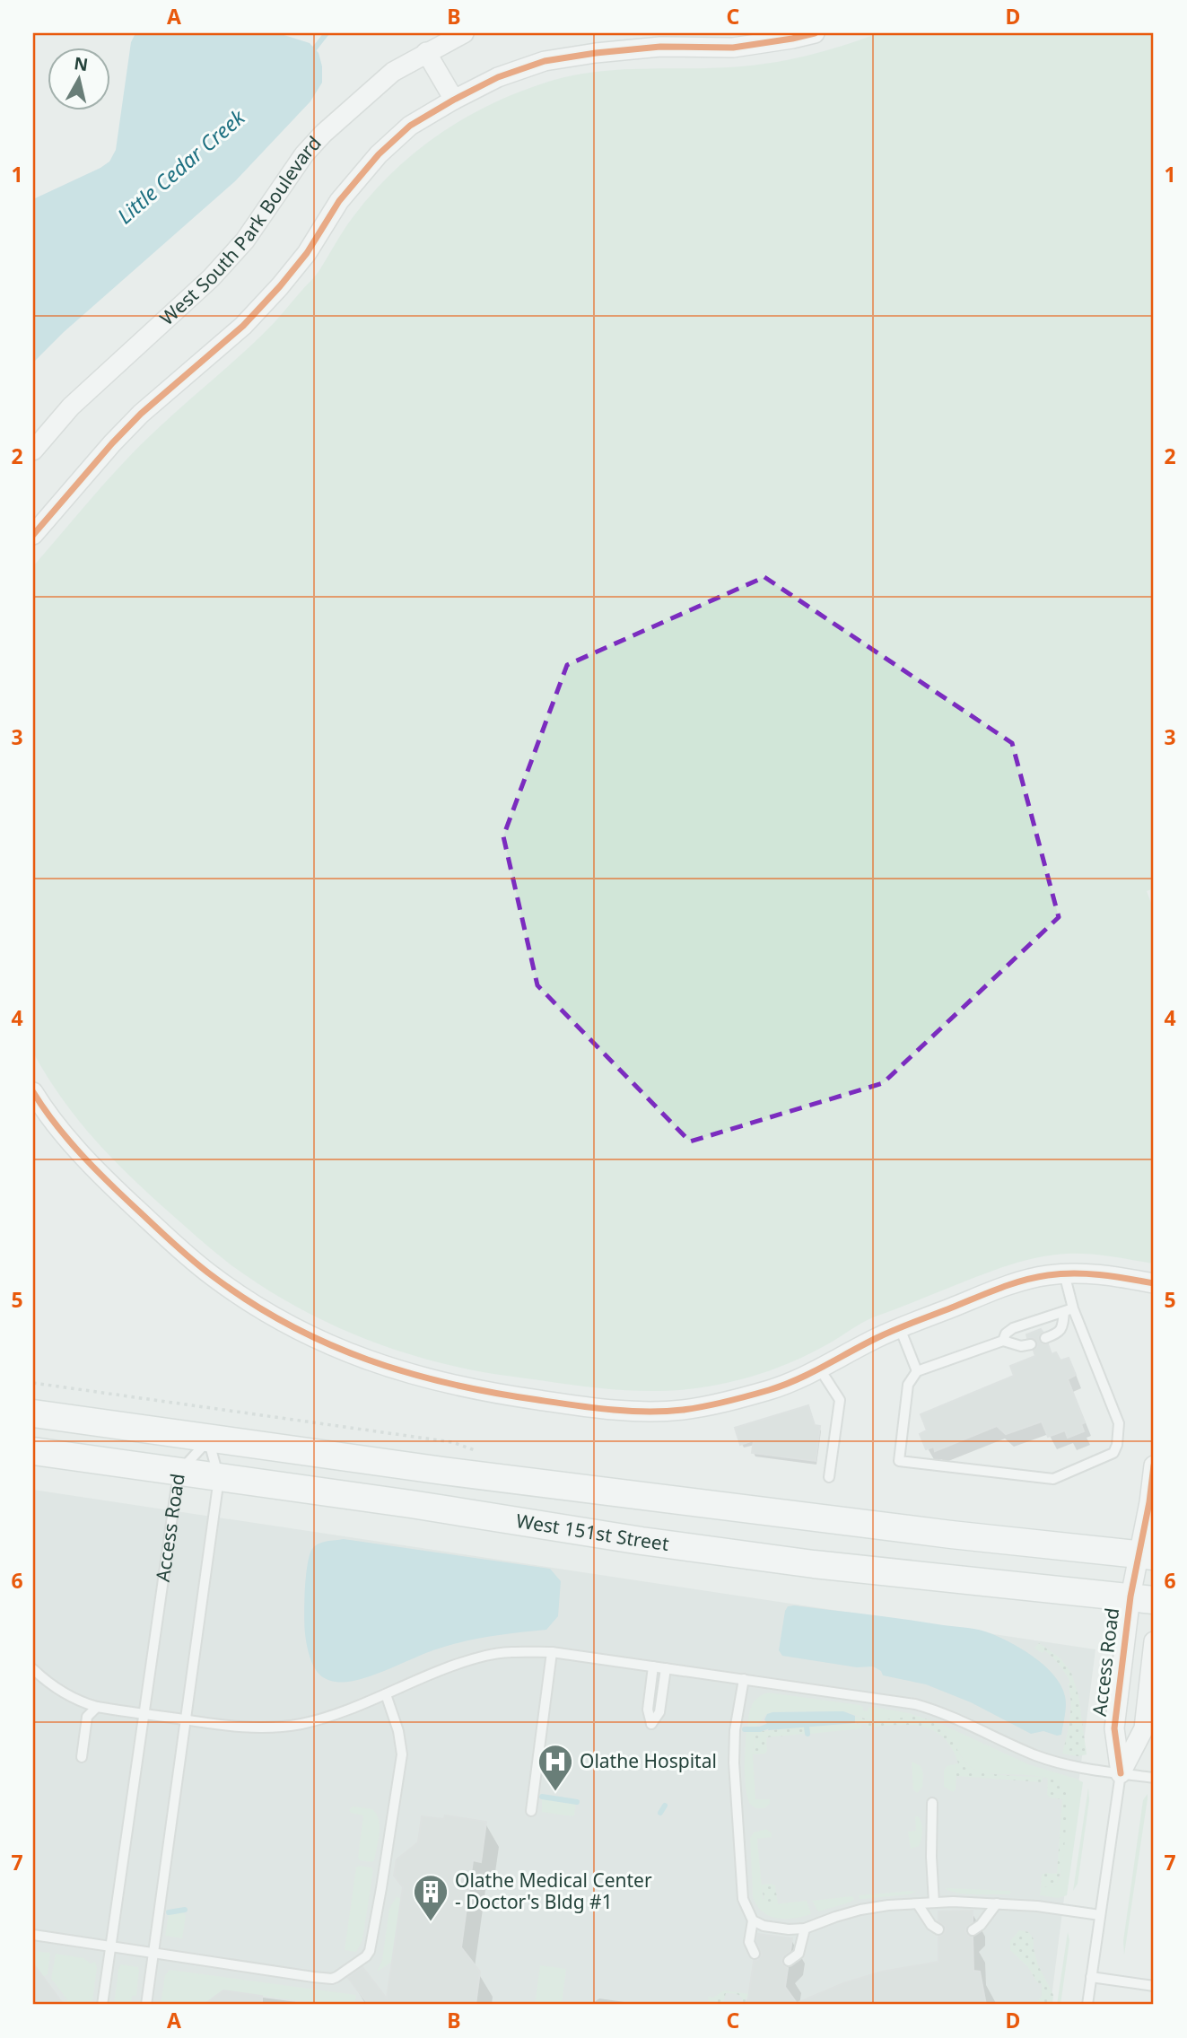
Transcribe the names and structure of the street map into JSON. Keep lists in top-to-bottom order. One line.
{"streets":{"main road":["West 151st Street"],"street":["West South Park Boulevard","Access Road"]},"crossings":[["Access Road","West 151st Street"]],"water":["Little Cedar Creek"],"places":{"hospital":["Olathe Hospital"],"building":["Olathe Medical Center - Doctor's Bldg #1"]},"north":"top","grid":{"columns":["A","B","C","D"],"rows":["1","2","3","4","5","6","7"]}}
